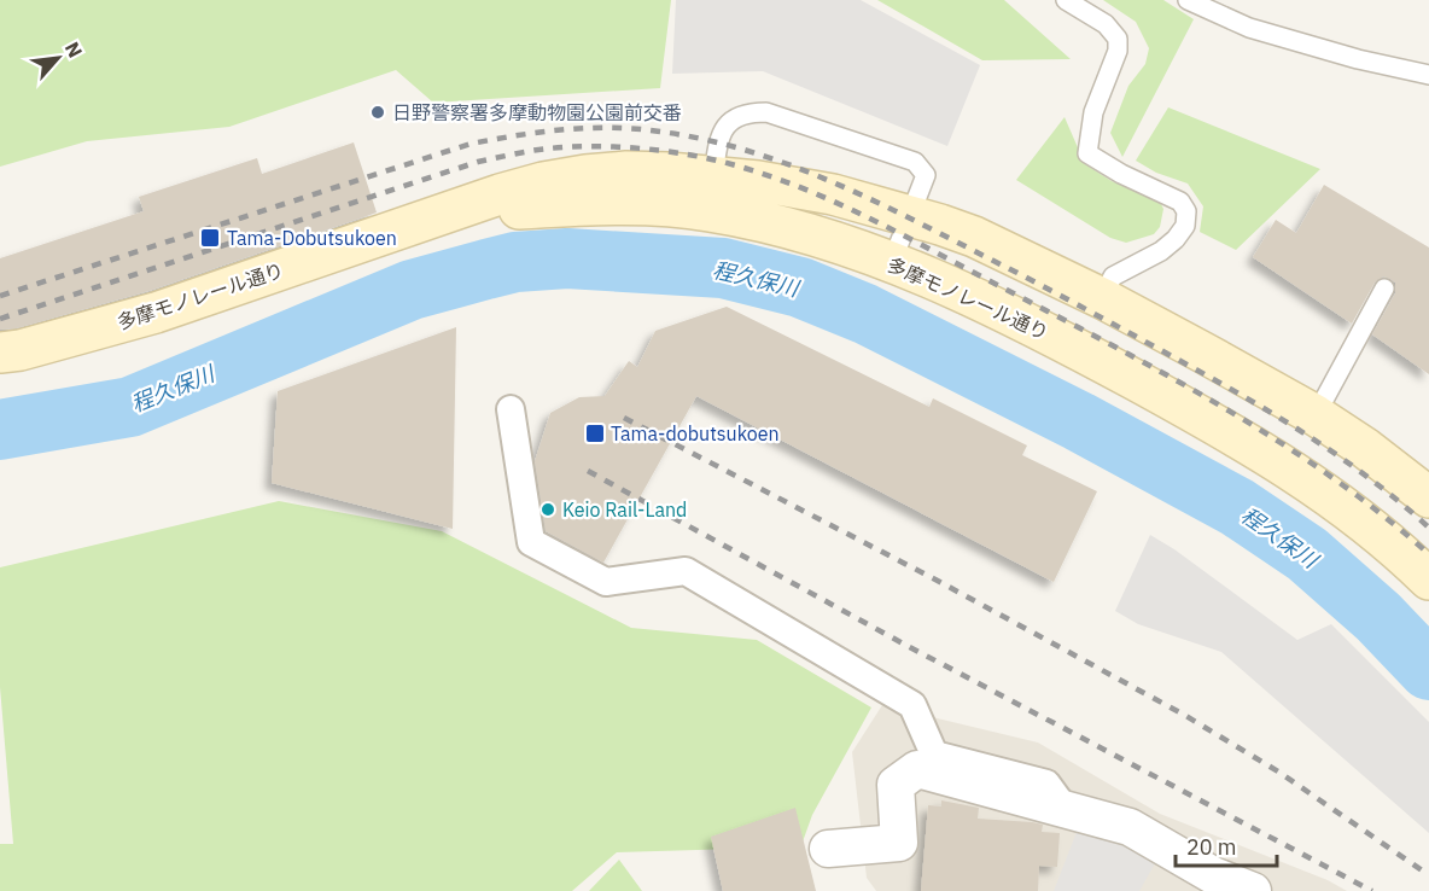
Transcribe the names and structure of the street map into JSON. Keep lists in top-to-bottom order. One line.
{"streets":{"main road":["多摩モノレール通り"]},"water":["程久保川"],"places":{"other":["日野警察署多摩動物園公園前交番","Keio Rail-Land"],"transit":["Tama-Dobutsukoen","Tama-dobutsukoen"]},"scale_bar":"20 m","north":"top right"}
